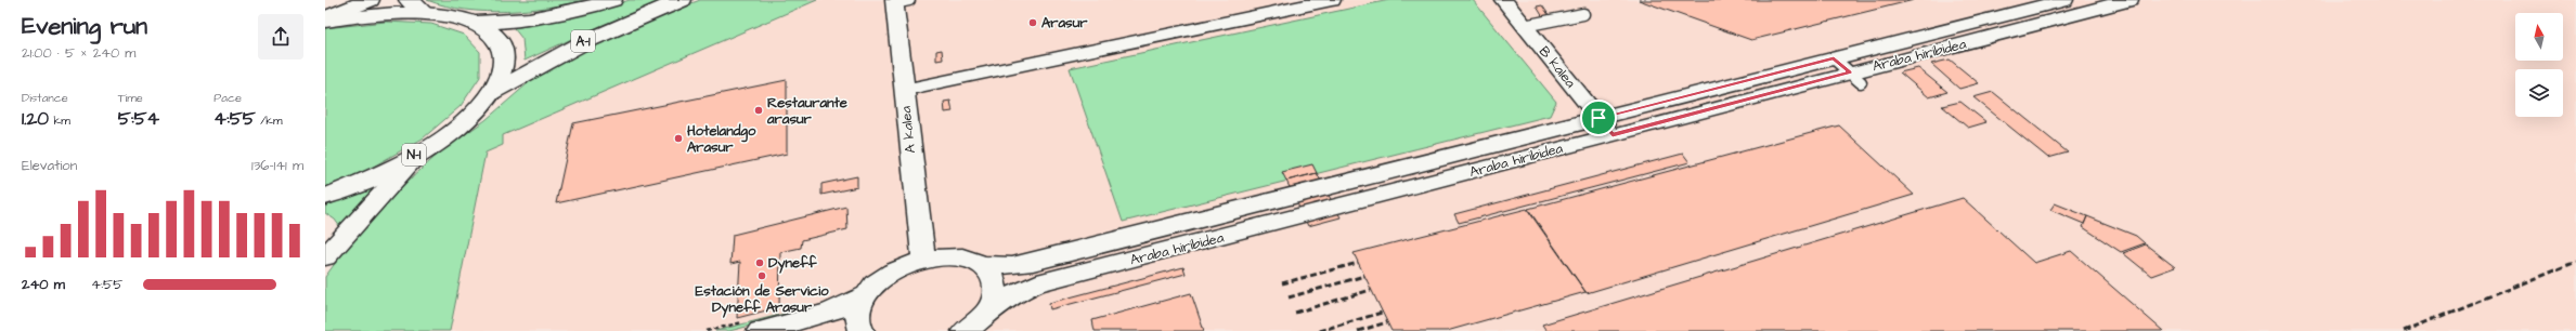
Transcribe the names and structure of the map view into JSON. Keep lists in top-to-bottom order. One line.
{"streets":{"main road":["A-1","N-I"],"street":["Araba hiribidea","B kalea","A kalea"]},"crossings":[["A-1","N-I"],["Araba hiribidea","B kalea"],["Araba hiribidea","A kalea"]],"places":["Arasur","Restaurante arasur","Hotelandgo Arasur","Dyneff","Estación de Servicio Dyneff Arasur"],"north":"top","page":{"heading":["Evening run","21:00 · 5 × 240 m"],"stats":[["Distance","1.20 km"],["Time","5:54"],["Pace","4:55 /km"]],"chart":["Elevation","136–141 m"],"list":[{"name":"240 m","note":"4:55"}]}}
